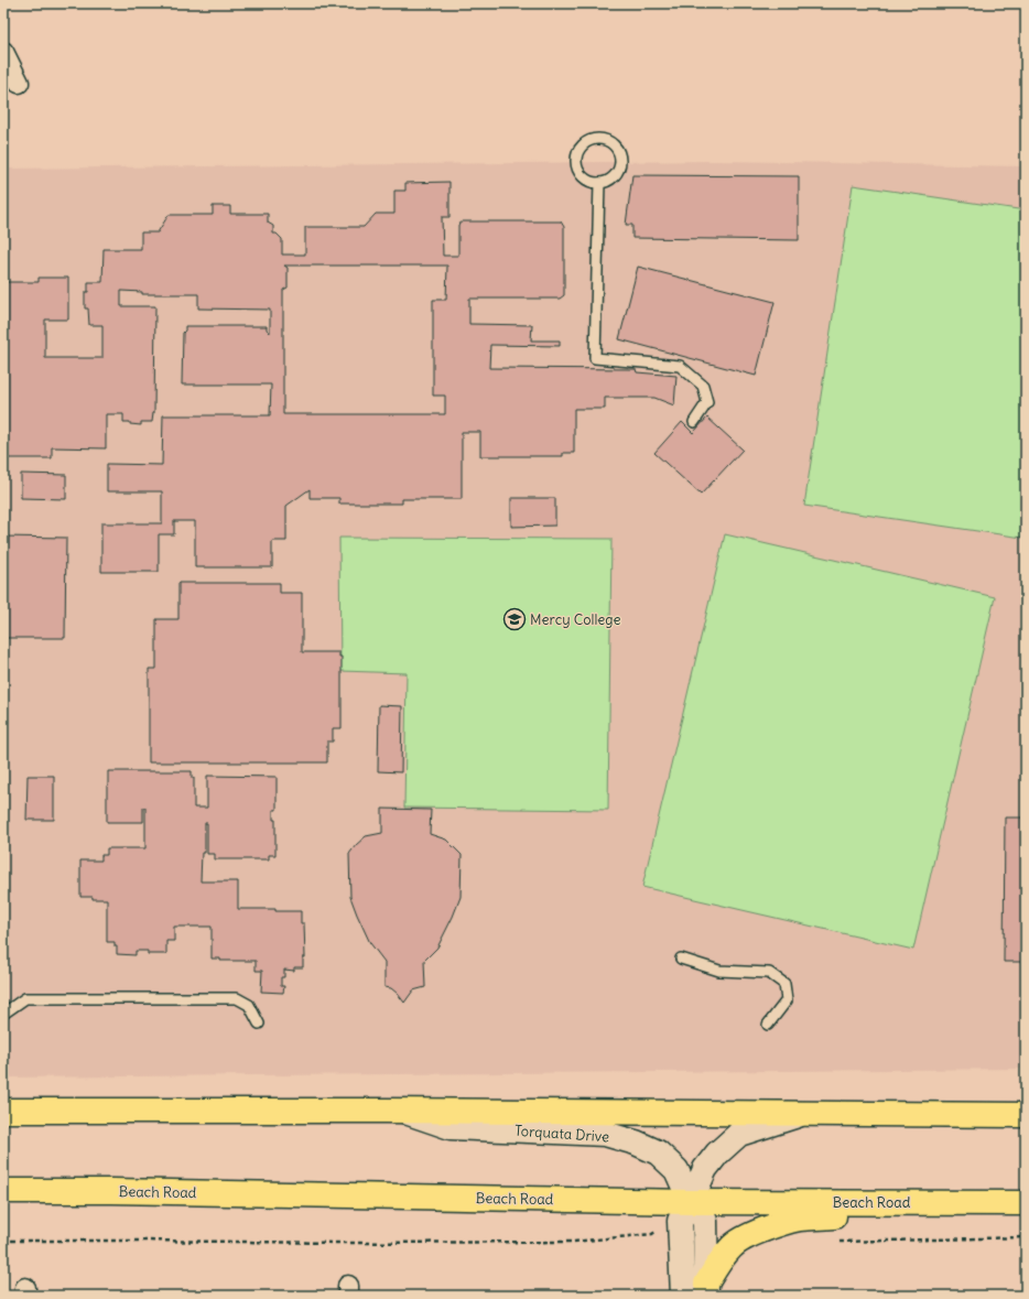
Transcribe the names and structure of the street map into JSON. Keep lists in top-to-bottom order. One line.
{"streets":{"main road":["Beach Road"],"street":["Torquata Drive"]},"crossings":[["Torquata Drive","Beach Road"]],"places":{"school or university":["Mercy College"]}}
